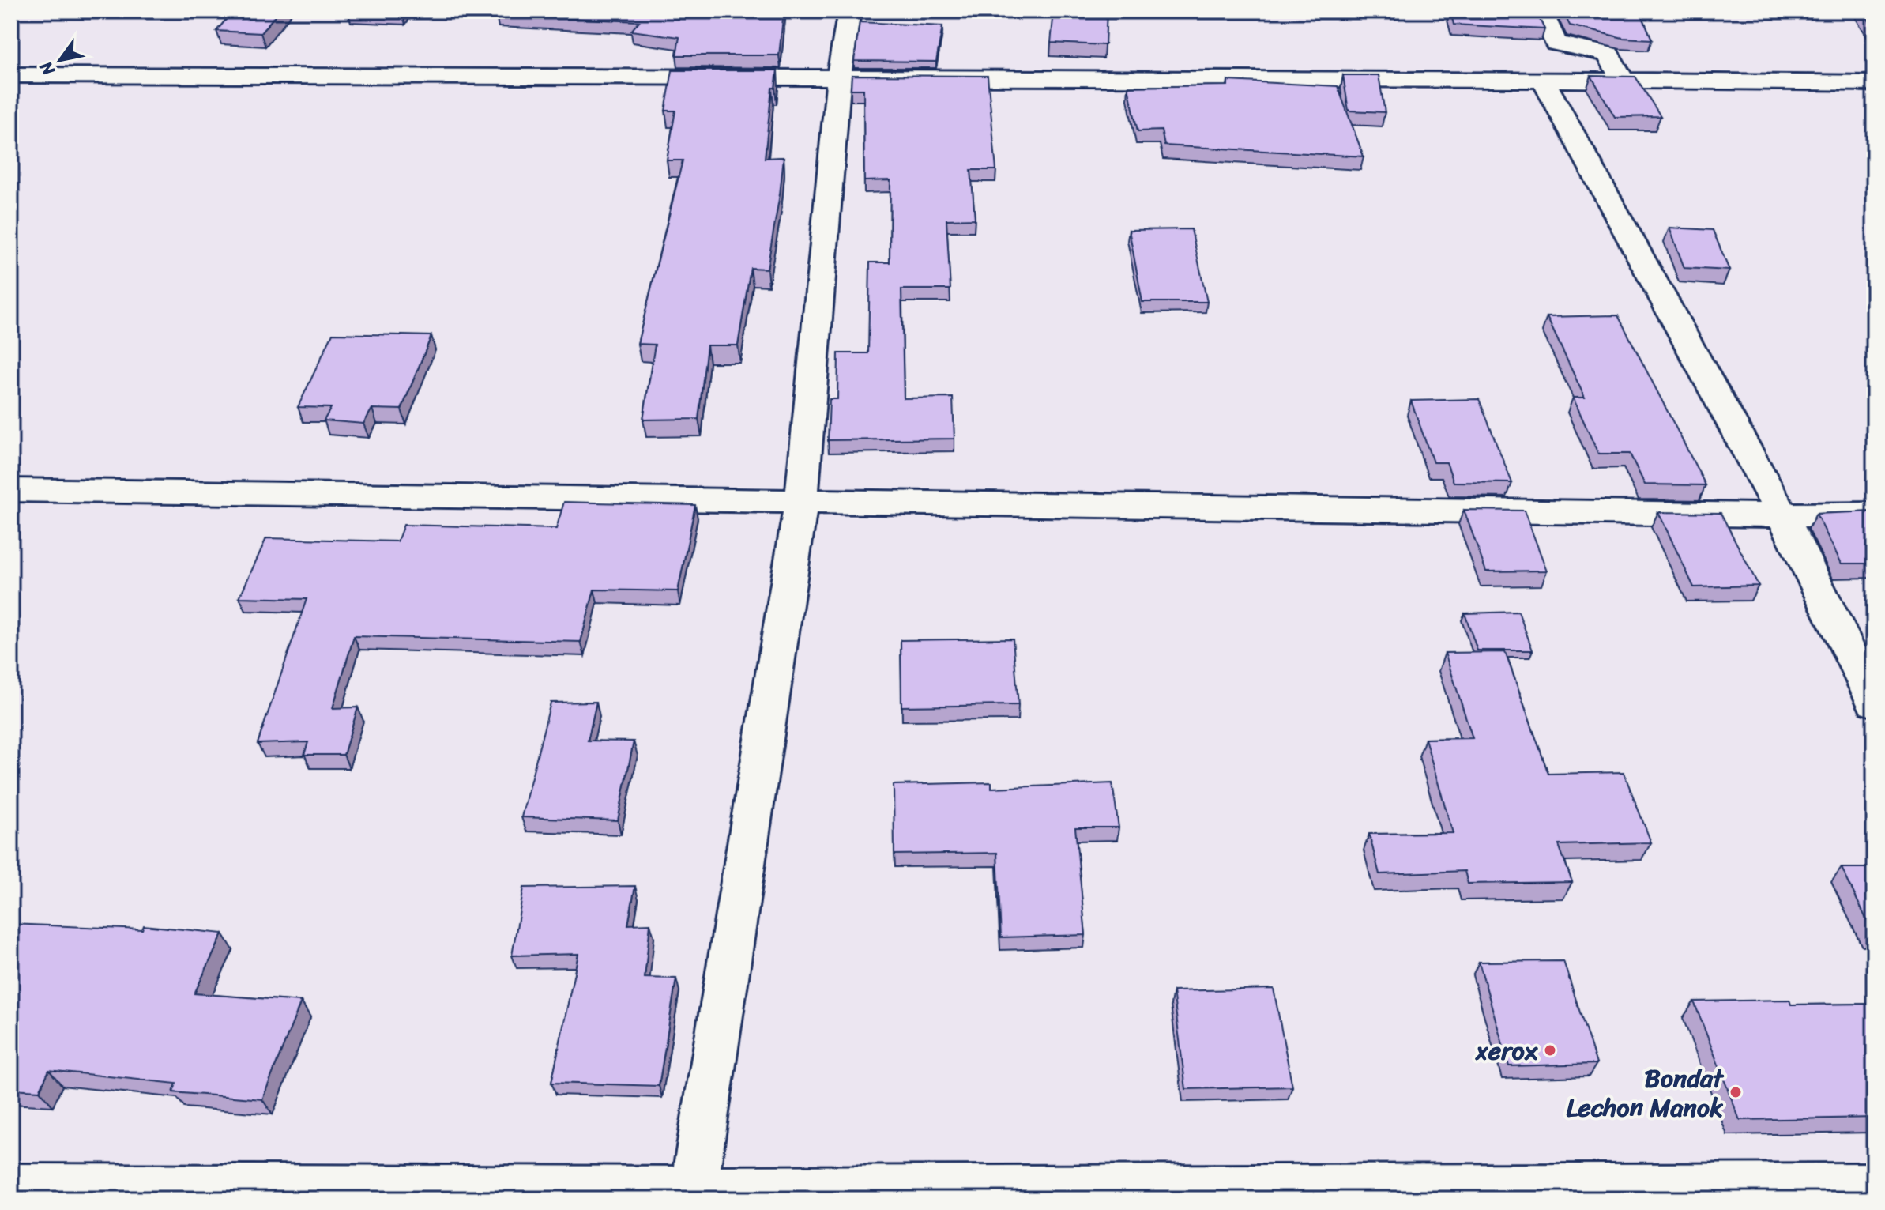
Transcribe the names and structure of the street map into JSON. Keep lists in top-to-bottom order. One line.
{"places":["xerox","Bondat Lechon Manok"],"north":"bottom left"}
